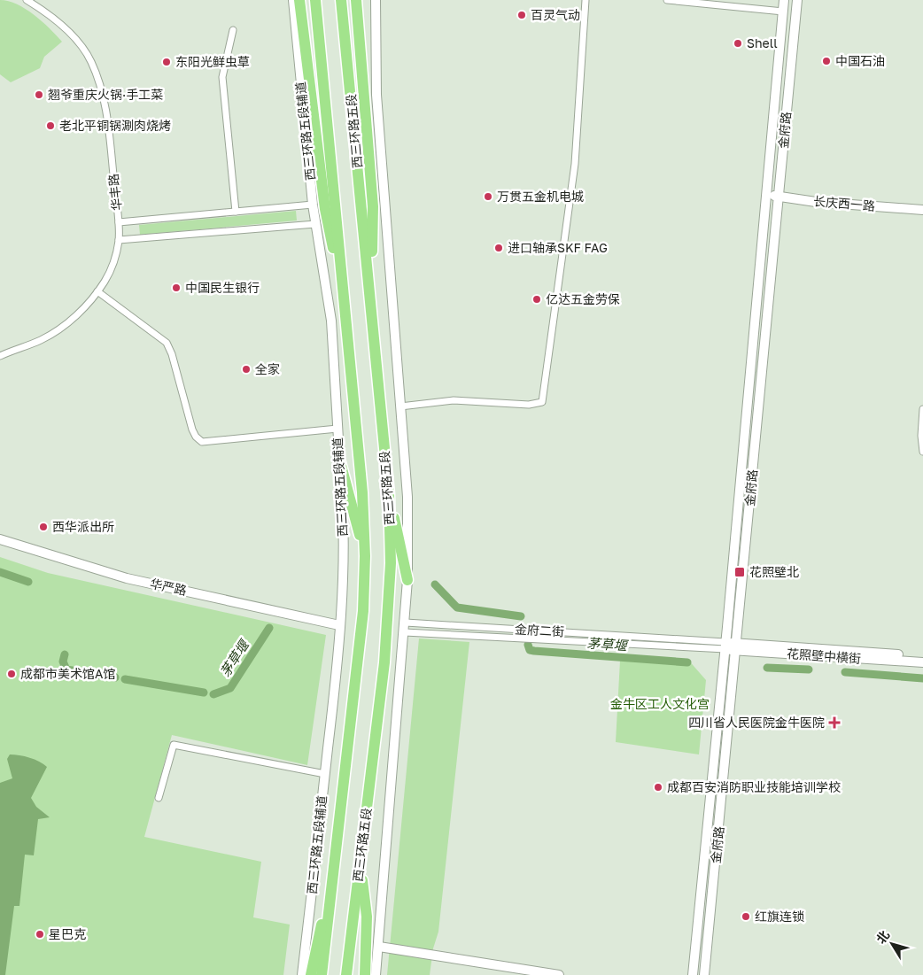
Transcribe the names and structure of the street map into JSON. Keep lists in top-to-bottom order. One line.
{"streets":{"highway":["西三环路五段"],"street":["金府路","西三环路五段辅道","华丰路","长庆西一路","华严路","金府二街","花照壁中横街"]},"crossings":[["金府路","长庆西一路"],["金府路","金府二街"],["金府路","花照壁中横街"],["西三环路五段辅道","华严路"],["金府二街","花照壁中横街"]],"water":["茅草堰"],"parks":["金牛区工人文化宫"],"places":{"other":["百灵气动","Shell","中国石油","东阳光鲜虫草","翘爷重庆火锅·手工菜","老北平铜锅涮肉烧烤","万贯五金机电城","进口轴承SKF FAG","中国民生银行","亿达五金劳保","全家","西华派出所","成都市美术馆A馆","成都百安消防职业技能培训学校","红旗连锁","星巴克"],"transit":["花照壁北"],"health":["四川省人民医院金牛医院"]},"north":"top left"}
